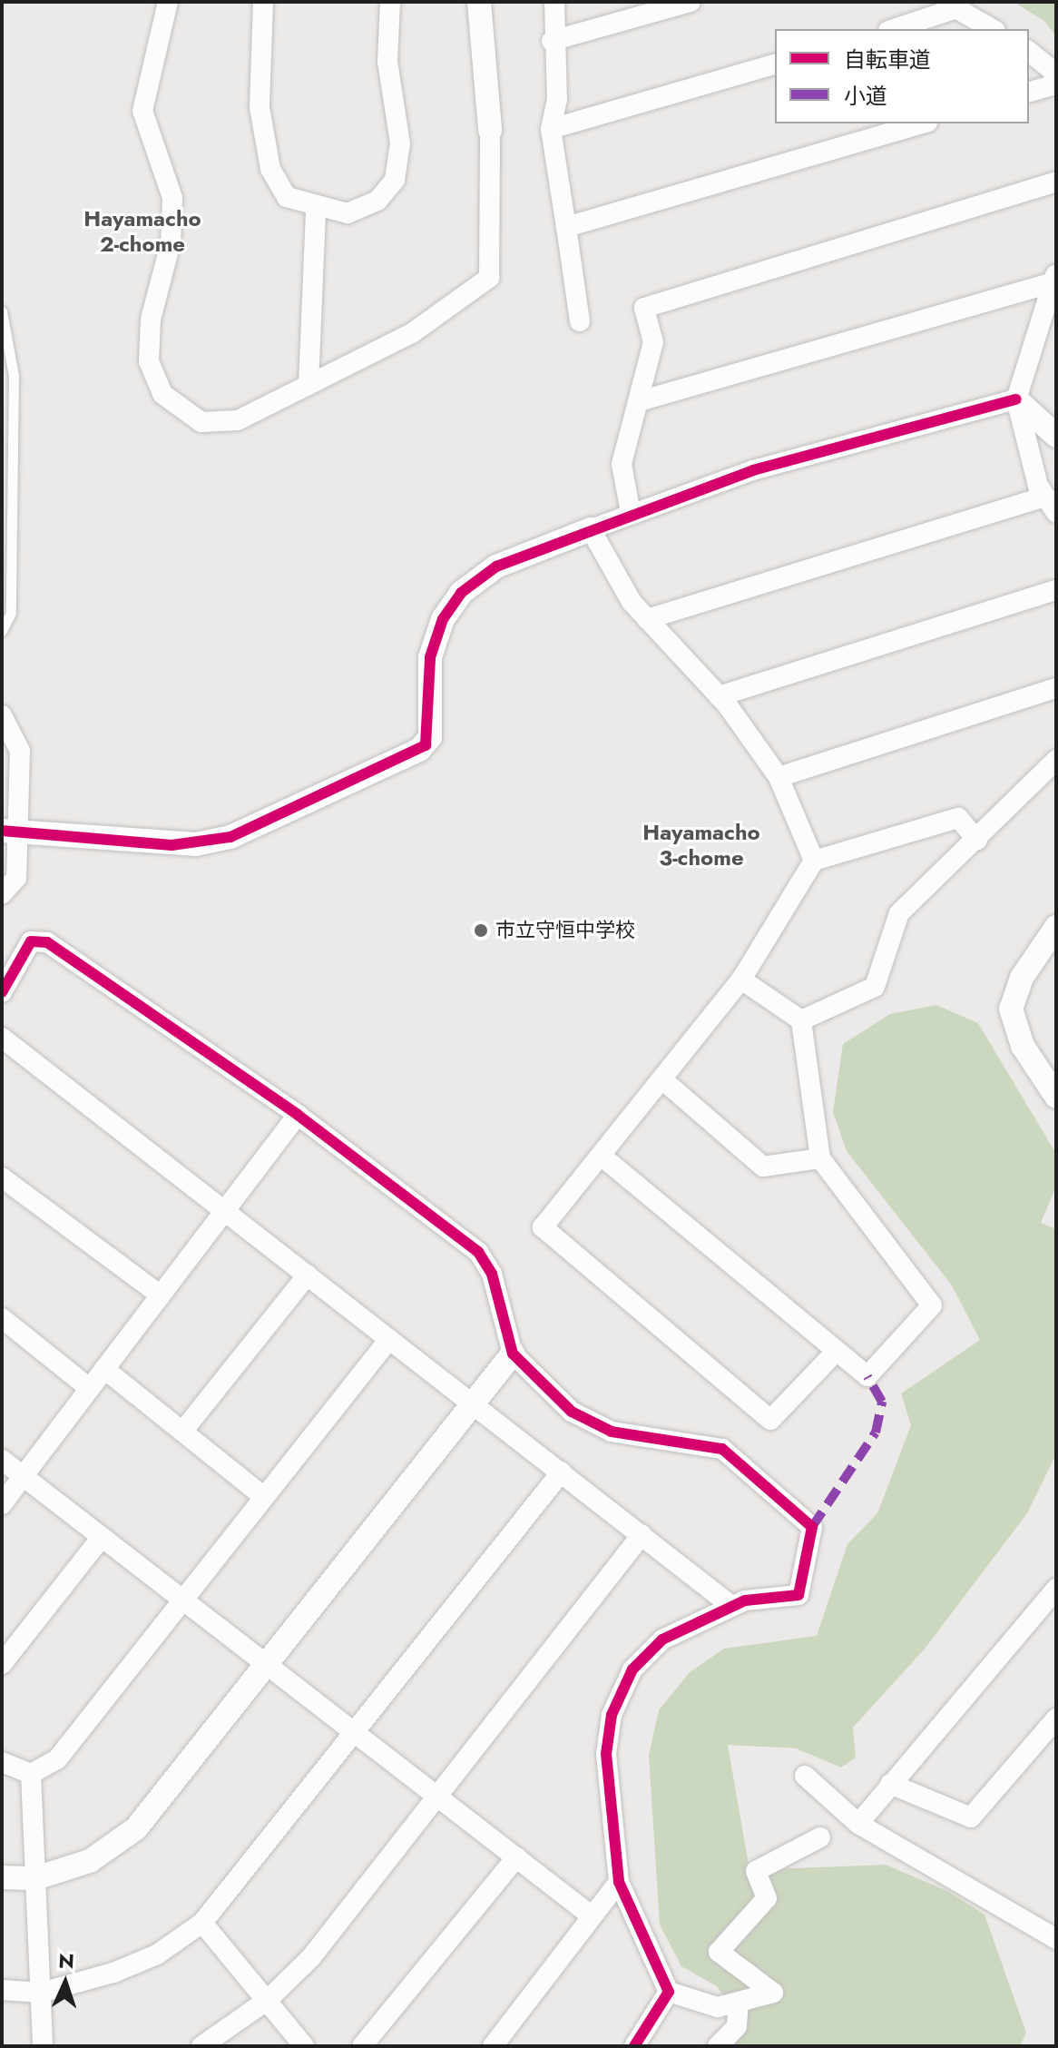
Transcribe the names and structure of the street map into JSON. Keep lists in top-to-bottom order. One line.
{"districts":["Hayamacho 2-chome","Hayamacho 3-chome"],"places":["市立守恒中学校"],"legend":["自転車道","小道"],"north":"top"}
